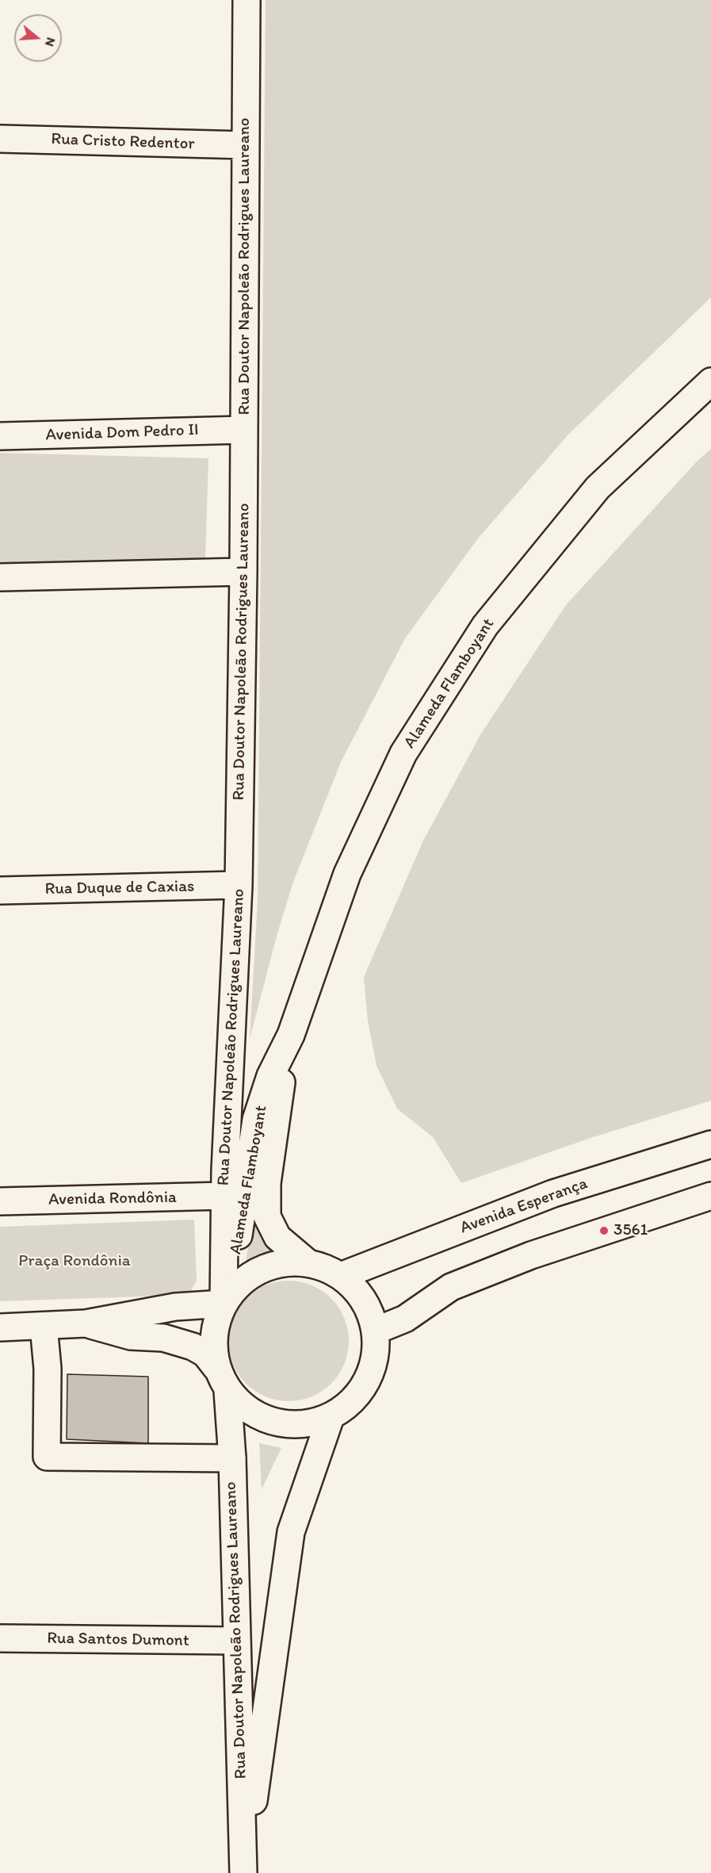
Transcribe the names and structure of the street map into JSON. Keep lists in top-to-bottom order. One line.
{"streets":{"street":["Rua Cristo Redentor","Rua Doutor Napoleão Rodrigues Laureano","Avenida Dom Pedro II","Alameda Flamboyant","Rua Duque de Caxias","Avenida Rondônia","Avenida Esperança","Rua Santos Dumont"]},"crossings":[["Rua Cristo Redentor","Rua Doutor Napoleão Rodrigues Laureano"],["Rua Doutor Napoleão Rodrigues Laureano","Avenida Dom Pedro II"],["Rua Doutor Napoleão Rodrigues Laureano","Alameda Flamboyant"],["Rua Doutor Napoleão Rodrigues Laureano","Rua Duque de Caxias"],["Rua Doutor Napoleão Rodrigues Laureano","Avenida Rondônia"],["Rua Doutor Napoleão Rodrigues Laureano","Avenida Esperança"],["Rua Doutor Napoleão Rodrigues Laureano","Rua Santos Dumont"],["Alameda Flamboyant","Avenida Esperança"]],"parks":["Praça Rondônia"],"places":["3561"],"north":"right"}
